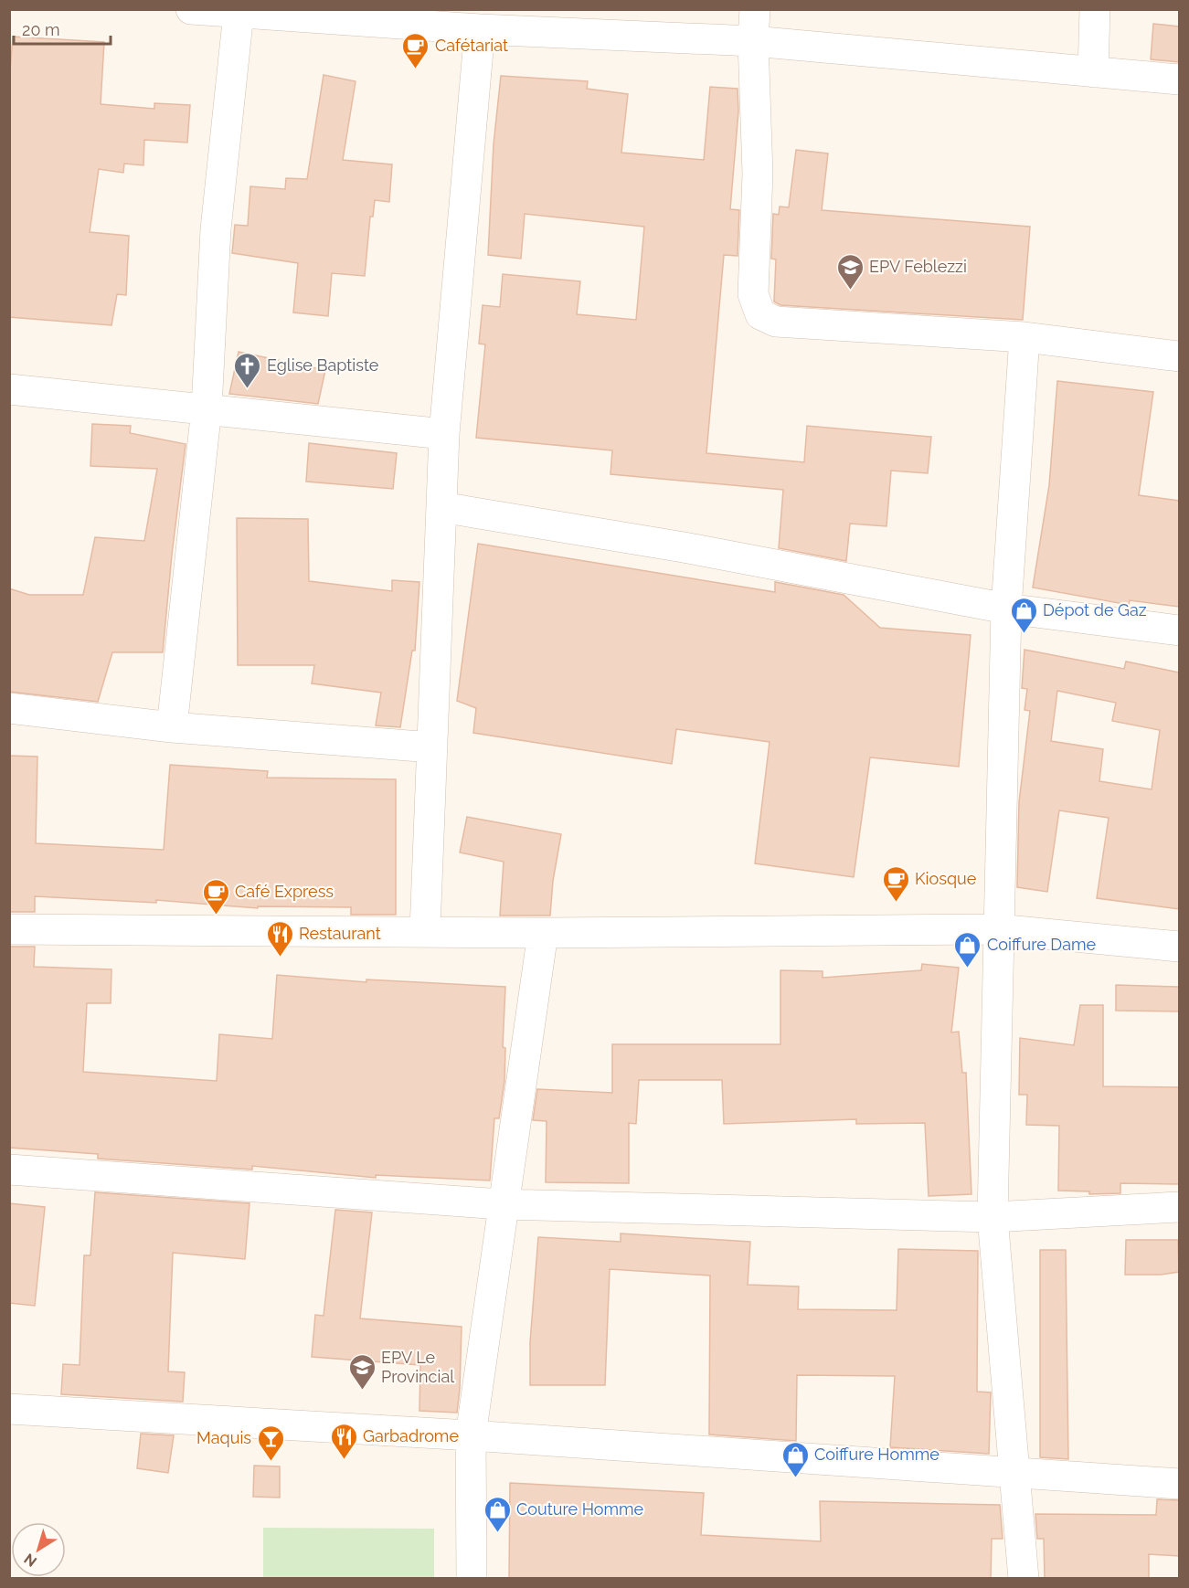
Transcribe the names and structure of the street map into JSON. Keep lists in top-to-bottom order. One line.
{"places":{"cafe":["Cafétariat","Kiosque","Café Express"],"school or university":["EPV Feblezzi","EPV Le Provincial"],"church":["Eglise Baptiste"],"shop":["Dépot de Gaz","Coiffure Dame","Coiffure Homme","Couture Homme"],"restaurant":["Restaurant","Garbadrome"],"bar":["Maquis"]},"scale_bar":"20 m","north":"bottom left"}
